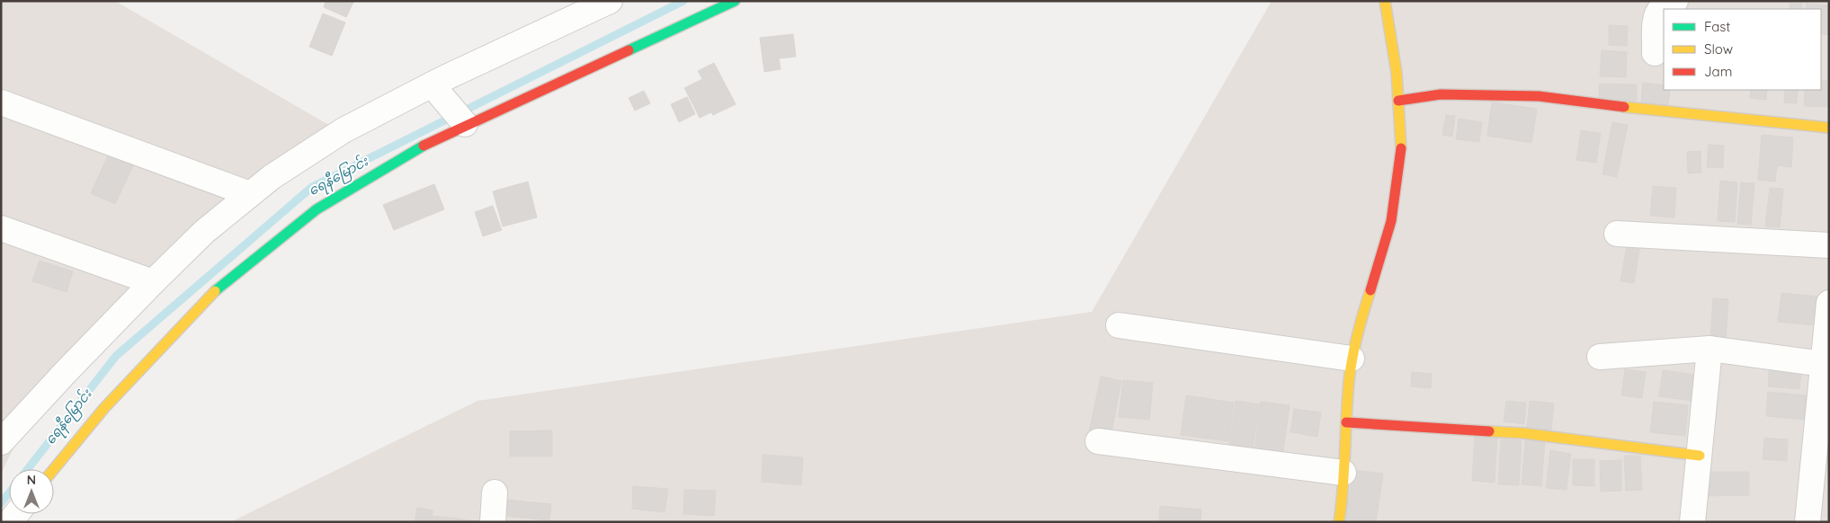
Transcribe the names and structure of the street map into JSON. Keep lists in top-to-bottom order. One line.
{"water":["ရေနီမြောင်း"],"legend":["Fast","Slow","Jam"],"north":"top"}
